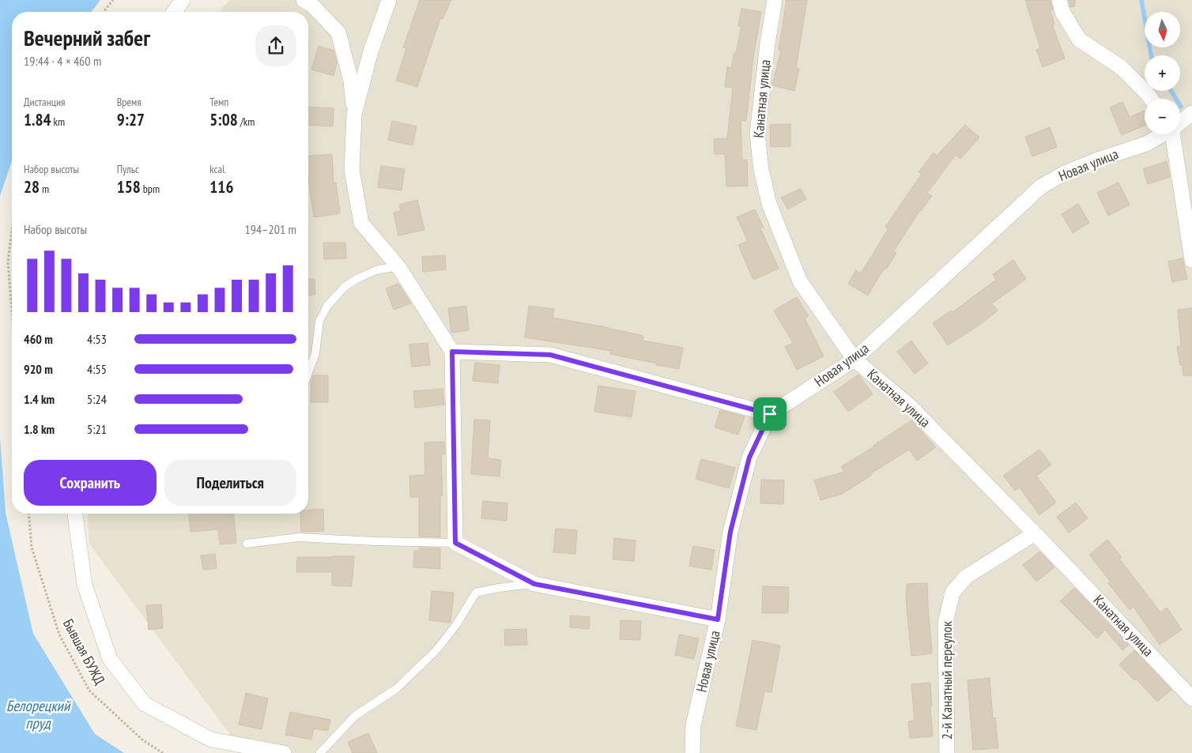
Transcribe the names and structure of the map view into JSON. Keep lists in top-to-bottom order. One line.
{"streets":{"street":["Канатная улица","Новая улица","2-й Канатный переулок"],"path":["Бывшая БУЖД"]},"crossings":[["Канатная улица","Новая улица"],["Канатная улица","2-й Канатный переулок"]],"water":["Белорецкий пруд"],"north":"bottom","page":{"map_buttons":["+","−"],"heading":["Вечерний забег","19:44 · 4 × 460 m"],"stats":[["Дистанция","1.84 km"],["Время","9:27"],["Темп","5:08 /km"],["Набор высоты","28 m"],["Пульс","158 bpm"],["kcal","116"]],"chart":["Набор высоты","194–201 m"],"list":[{"name":"460 m","note":"4:53"},{"name":"920 m","note":"4:55"},{"name":"1.4 km","note":"5:24"},{"name":"1.8 km","note":"5:21"}],"buttons":["Сохранить","Поделиться"]}}
